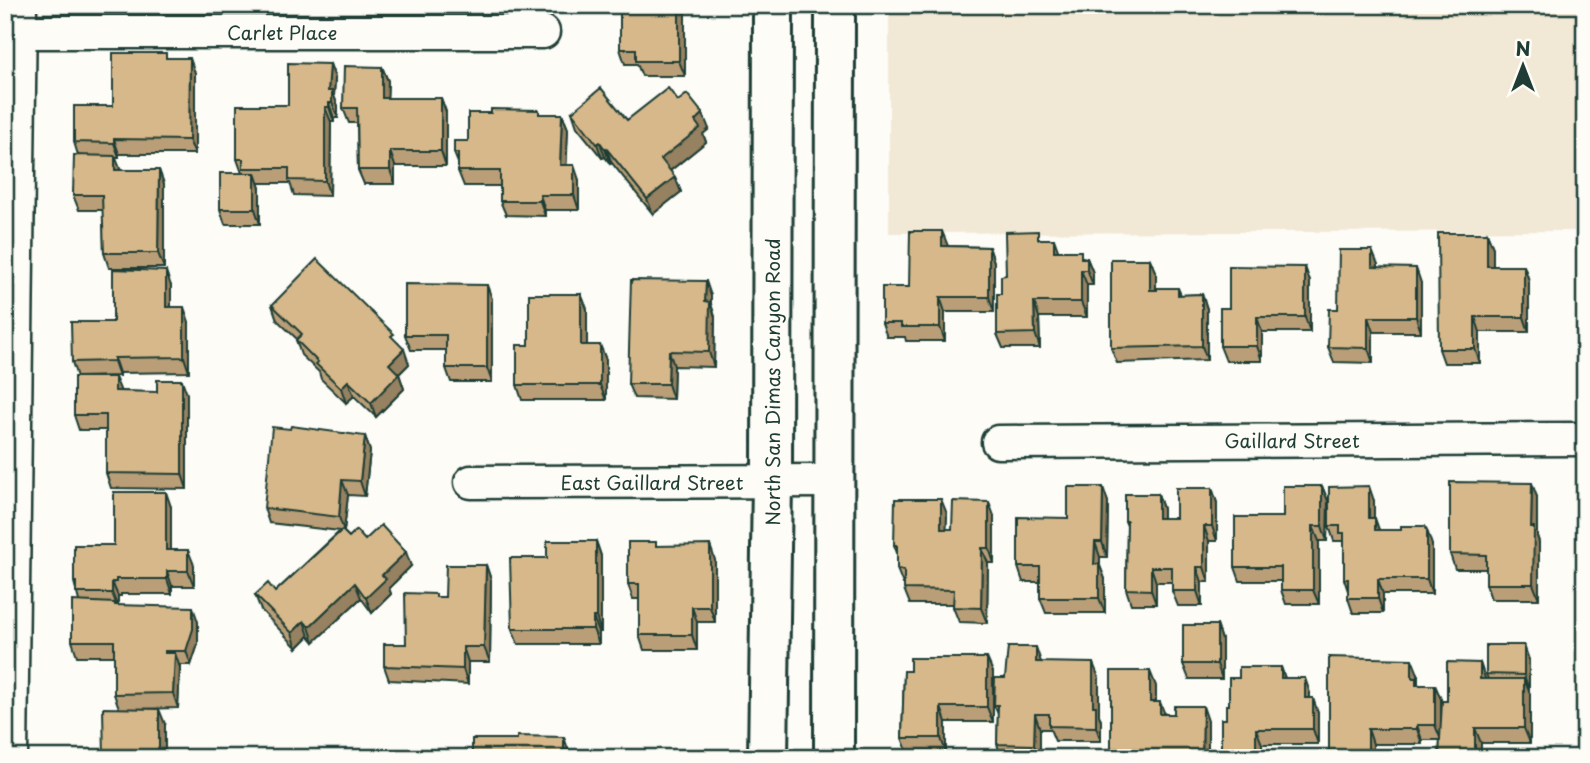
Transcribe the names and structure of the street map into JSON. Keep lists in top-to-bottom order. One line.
{"streets":{"main road":["North San Dimas Canyon Road"],"street":["Carlet Place","Gaillard Street","East Gaillard Street"]},"crossings":[["North San Dimas Canyon Road","East Gaillard Street"]],"north":"top"}
